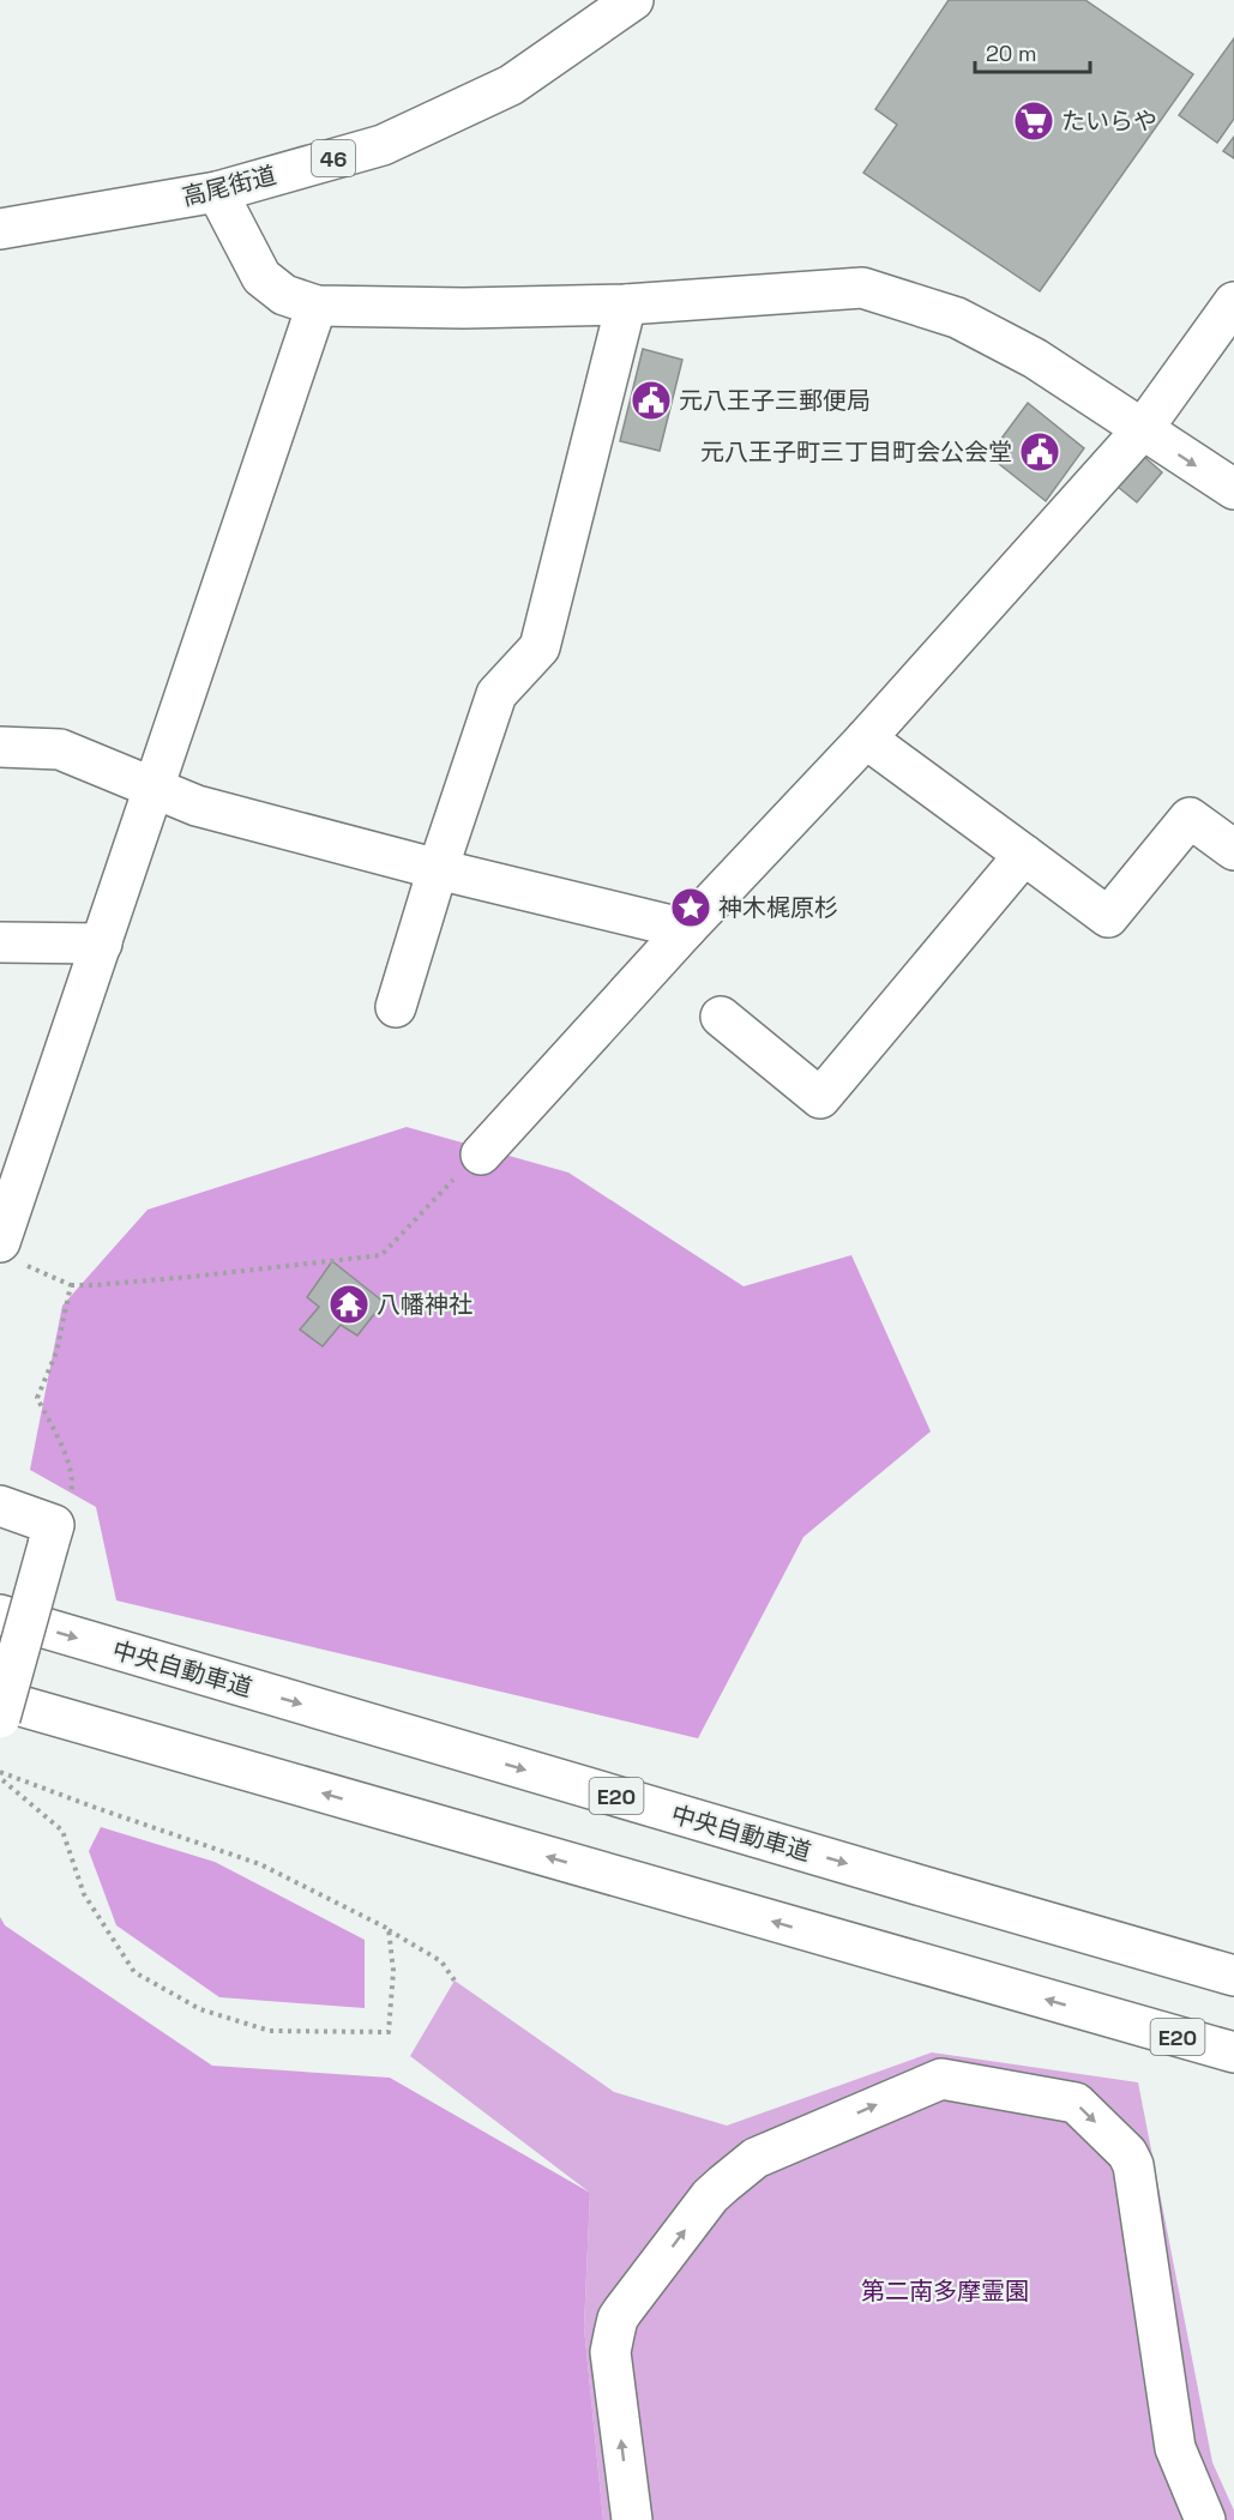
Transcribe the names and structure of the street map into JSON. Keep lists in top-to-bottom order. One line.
{"streets":{"main road":["46","高尾街道","中央自動車道","E20"]},"parks":["第二南多摩霊園"],"places":{"supermarket":["たいらや"],"public building":["元八王子三郵便局","元八王子町三丁目町会公会堂"],"place":["神木梶原杉"],"temple":["八幡神社"]},"scale_bar":"20 m"}
